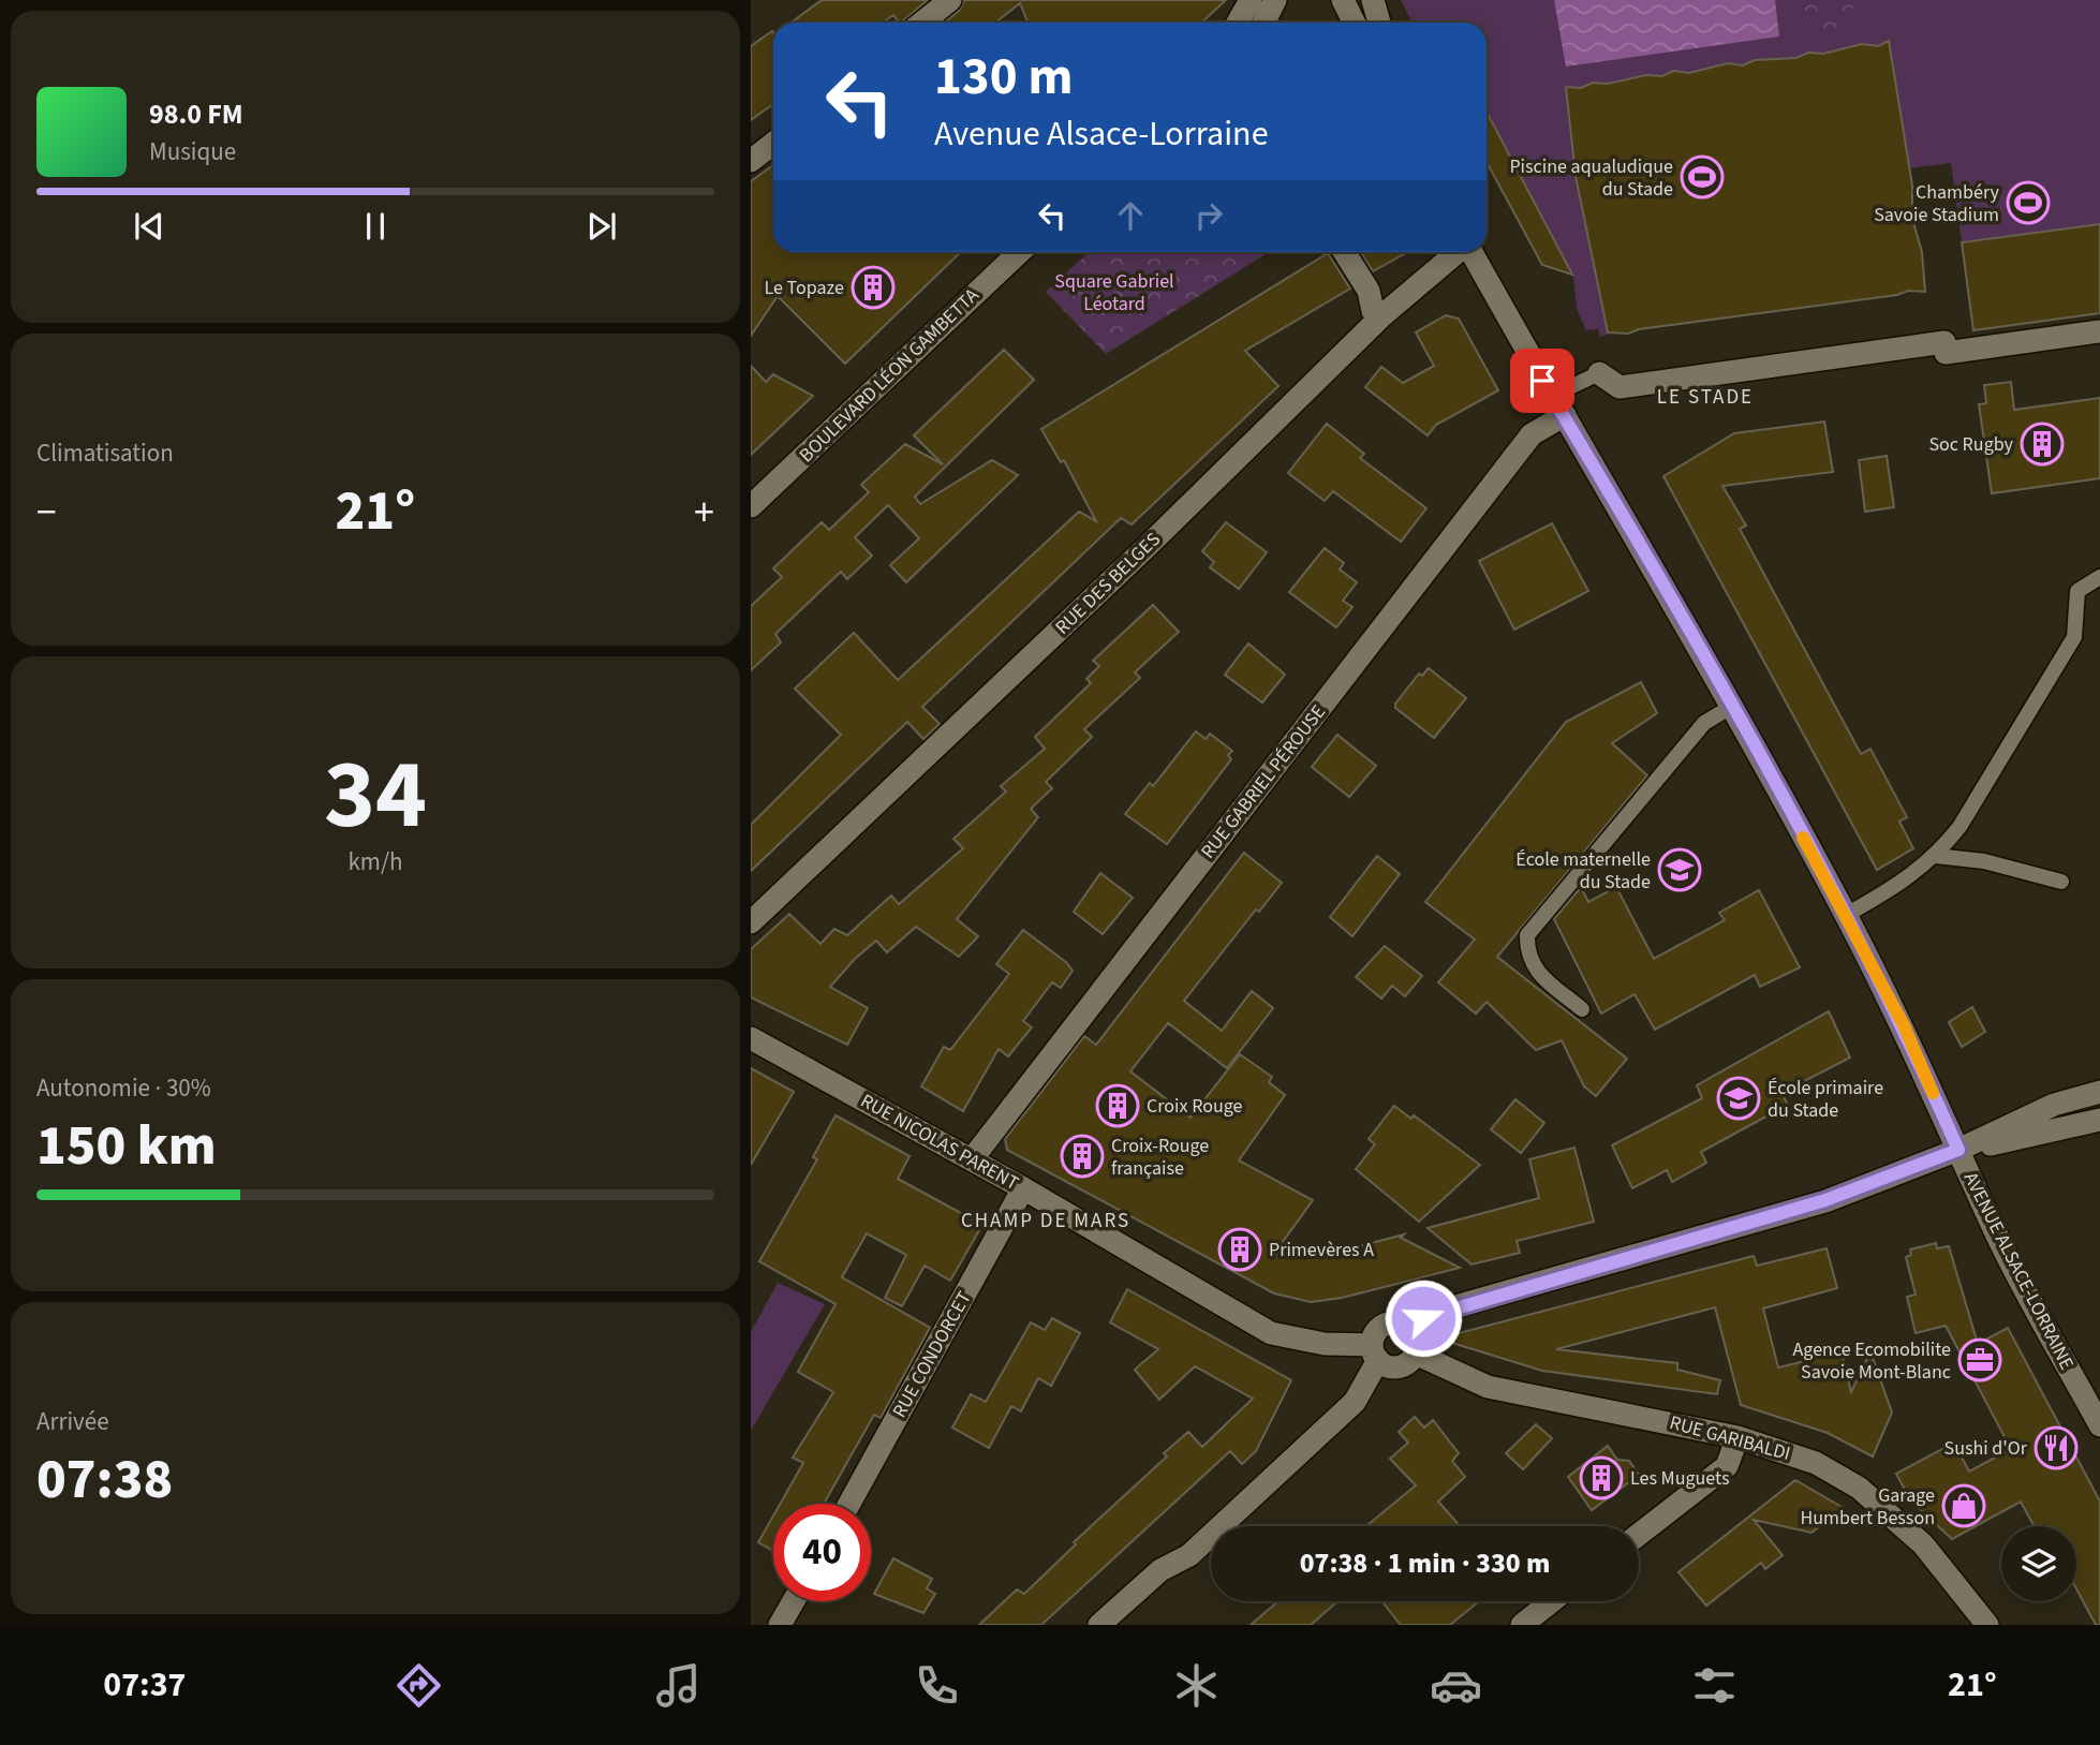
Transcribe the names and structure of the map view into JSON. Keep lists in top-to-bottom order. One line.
{"streets":{"street":["BOULEVARD LÉON GAMBETTA","RUE DES BELGES","RUE GABRIEL PÉROUSE","RUE NICOLAS PARENT","AVENUE ALSACE-LORRAINE","RUE CONDORCET","RUE GARIBALDI"]},"crossings":[["RUE GABRIEL PÉROUSE","RUE NICOLAS PARENT"],["RUE GABRIEL PÉROUSE","AVENUE ALSACE-LORRAINE"],["RUE NICOLAS PARENT","RUE CONDORCET"],["RUE NICOLAS PARENT","RUE GARIBALDI"]],"districts":["LE STADE","CHAMP DE MARS"],"parks":["Square Gabriel Léotard"],"places":{"sports":["Piscine aqualudique du Stade","Chambéry Savoie Stadium"],"building":["Le Topaze","Soc Rugby","Croix Rouge","Croix-Rouge française","Primevères A","Les Muguets"],"school or university":["École maternelle du Stade","École primaire du Stade"],"office":["Agence Ecomobilite Savoie Mont-Blanc"],"restaurant":["Sushi d'Or"],"shop":["Garage Humbert Besson"]},"page":{"turn":["130 m","Avenue Alsace-Lorraine"],"song":["98.0 FM","Musique"],"tile":["Climatisation",["34","km/h"],["Autonomie · 30%","150 km"],["Arrivée","07:38"]],"heat":["−","21°","+"],"limit":"40","trip":"07:38 · 1 min · 330 m","tabs":["07:37","21°"]}}
